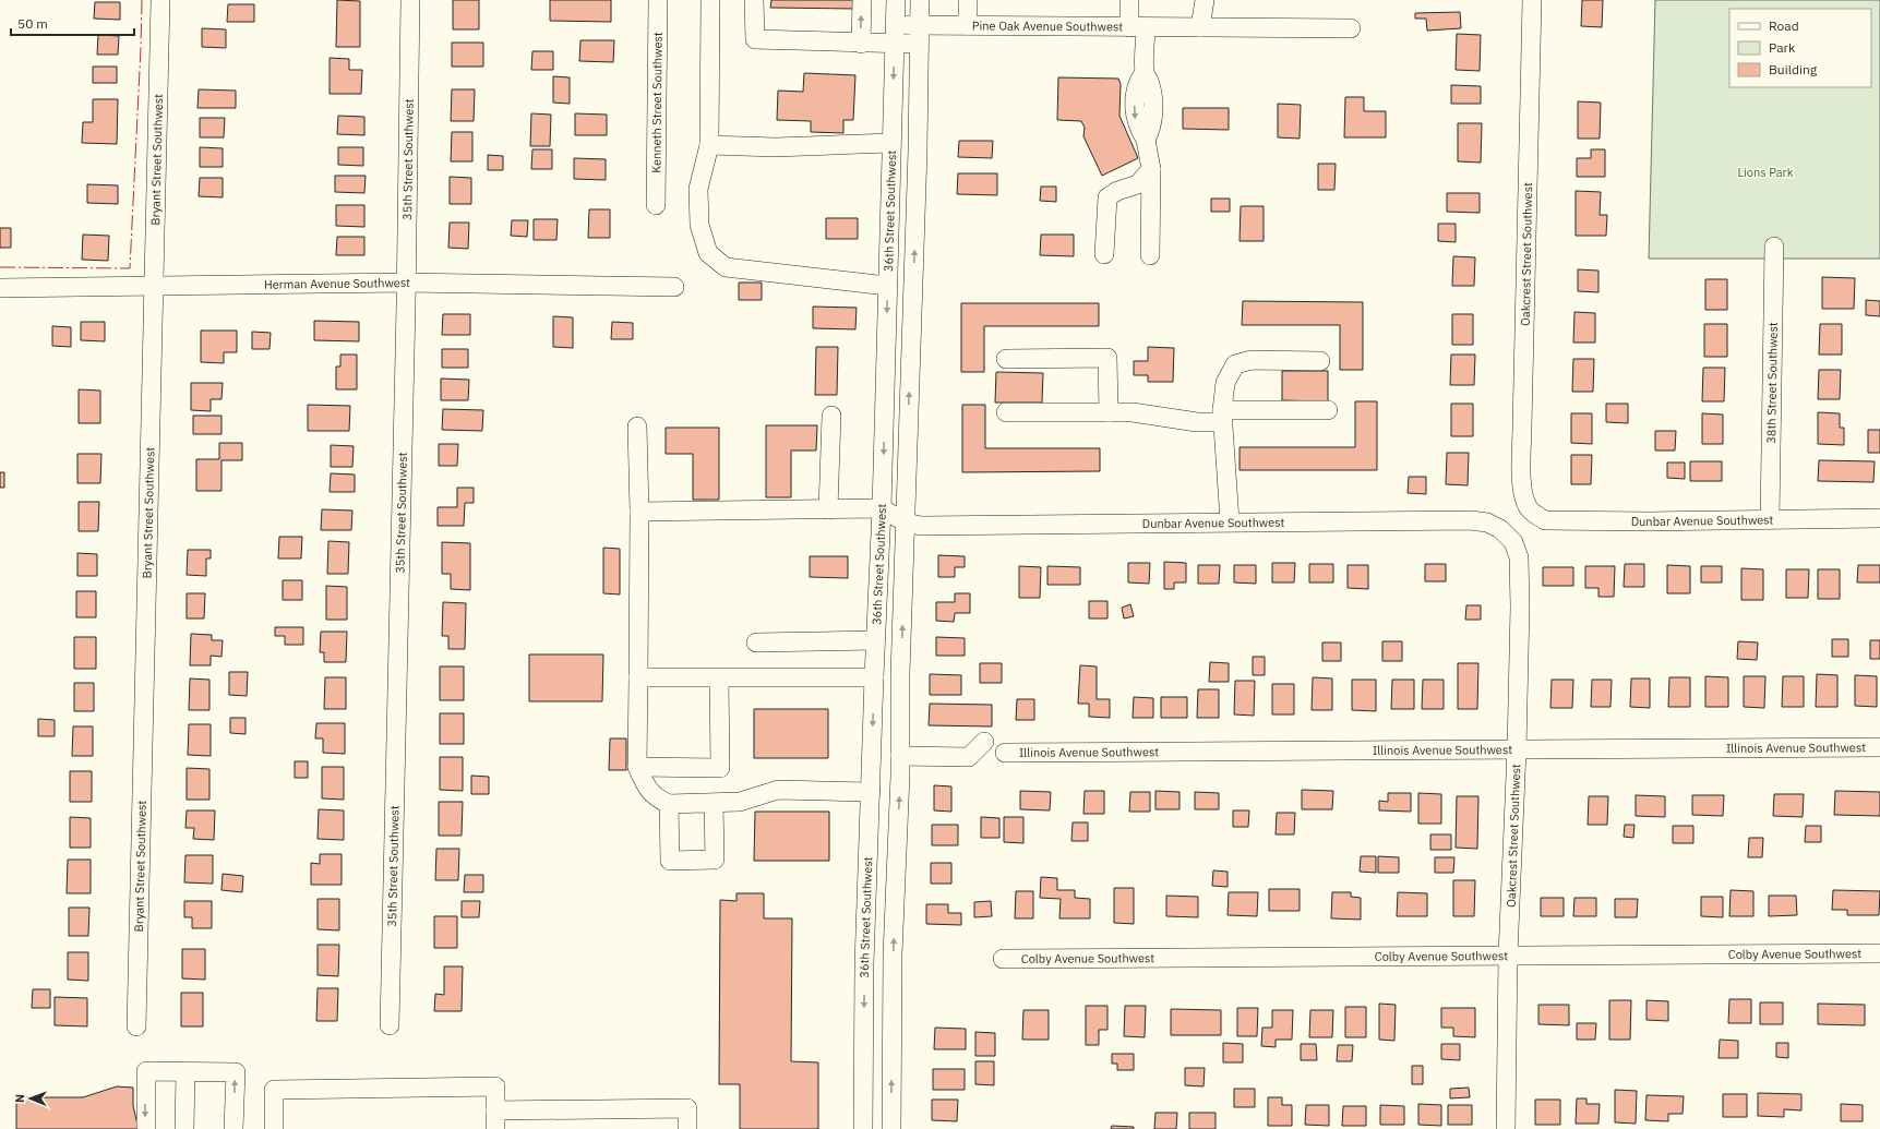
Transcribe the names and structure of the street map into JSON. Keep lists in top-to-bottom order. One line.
{"streets":{"street":["Pine Oak Avenue Southwest","Kenneth Street Southwest","35th Street Southwest","Bryant Street Southwest","36th Street Southwest","Oakcrest Street Southwest","Herman Avenue Southwest","38th Street Southwest","Dunbar Avenue Southwest","Illinois Avenue Southwest","Colby Avenue Southwest"]},"crossings":[["Pine Oak Avenue Southwest","36th Street Southwest"],["35th Street Southwest","Herman Avenue Southwest"],["Bryant Street Southwest","Herman Avenue Southwest"],["36th Street Southwest","Dunbar Avenue Southwest"],["Oakcrest Street Southwest","Dunbar Avenue Southwest"],["Oakcrest Street Southwest","Illinois Avenue Southwest"],["Oakcrest Street Southwest","Colby Avenue Southwest"],["38th Street Southwest","Dunbar Avenue Southwest"]],"parks":["Lions Park"],"legend":["Road","Park","Building"],"scale_bar":"50 m","north":"left"}
